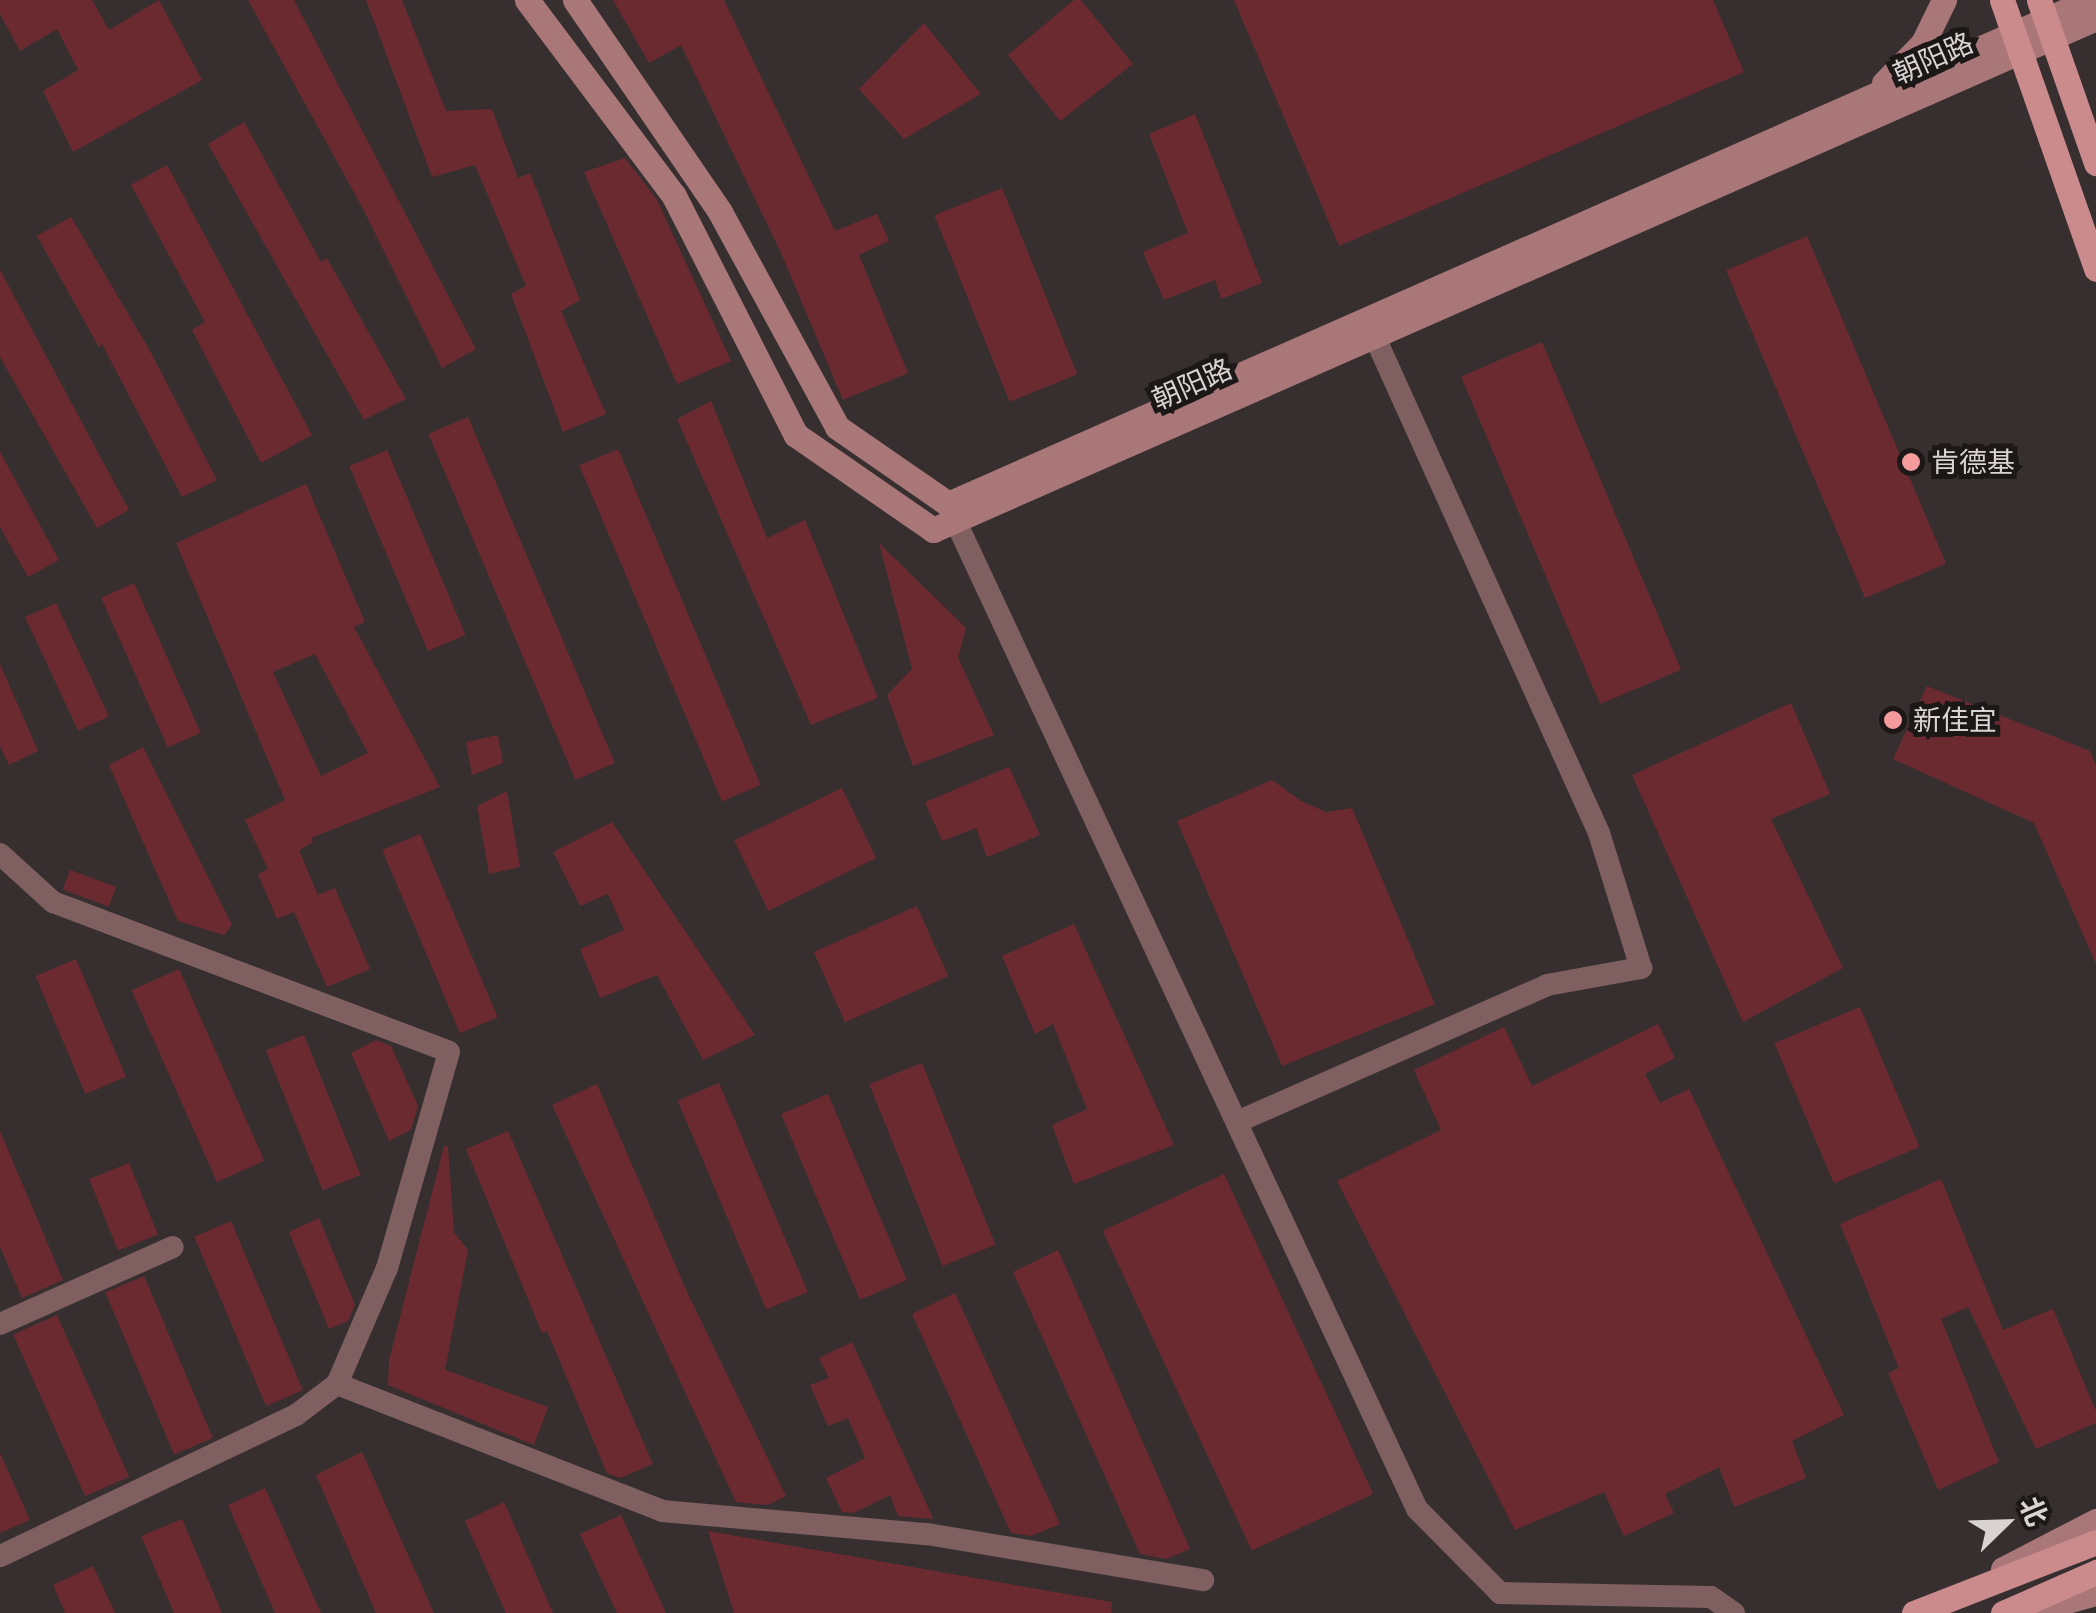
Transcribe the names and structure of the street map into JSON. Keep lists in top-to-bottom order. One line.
{"streets":{"street":["朝阳路"]},"places":["肯德基","新佳宜"],"north":"top right"}
